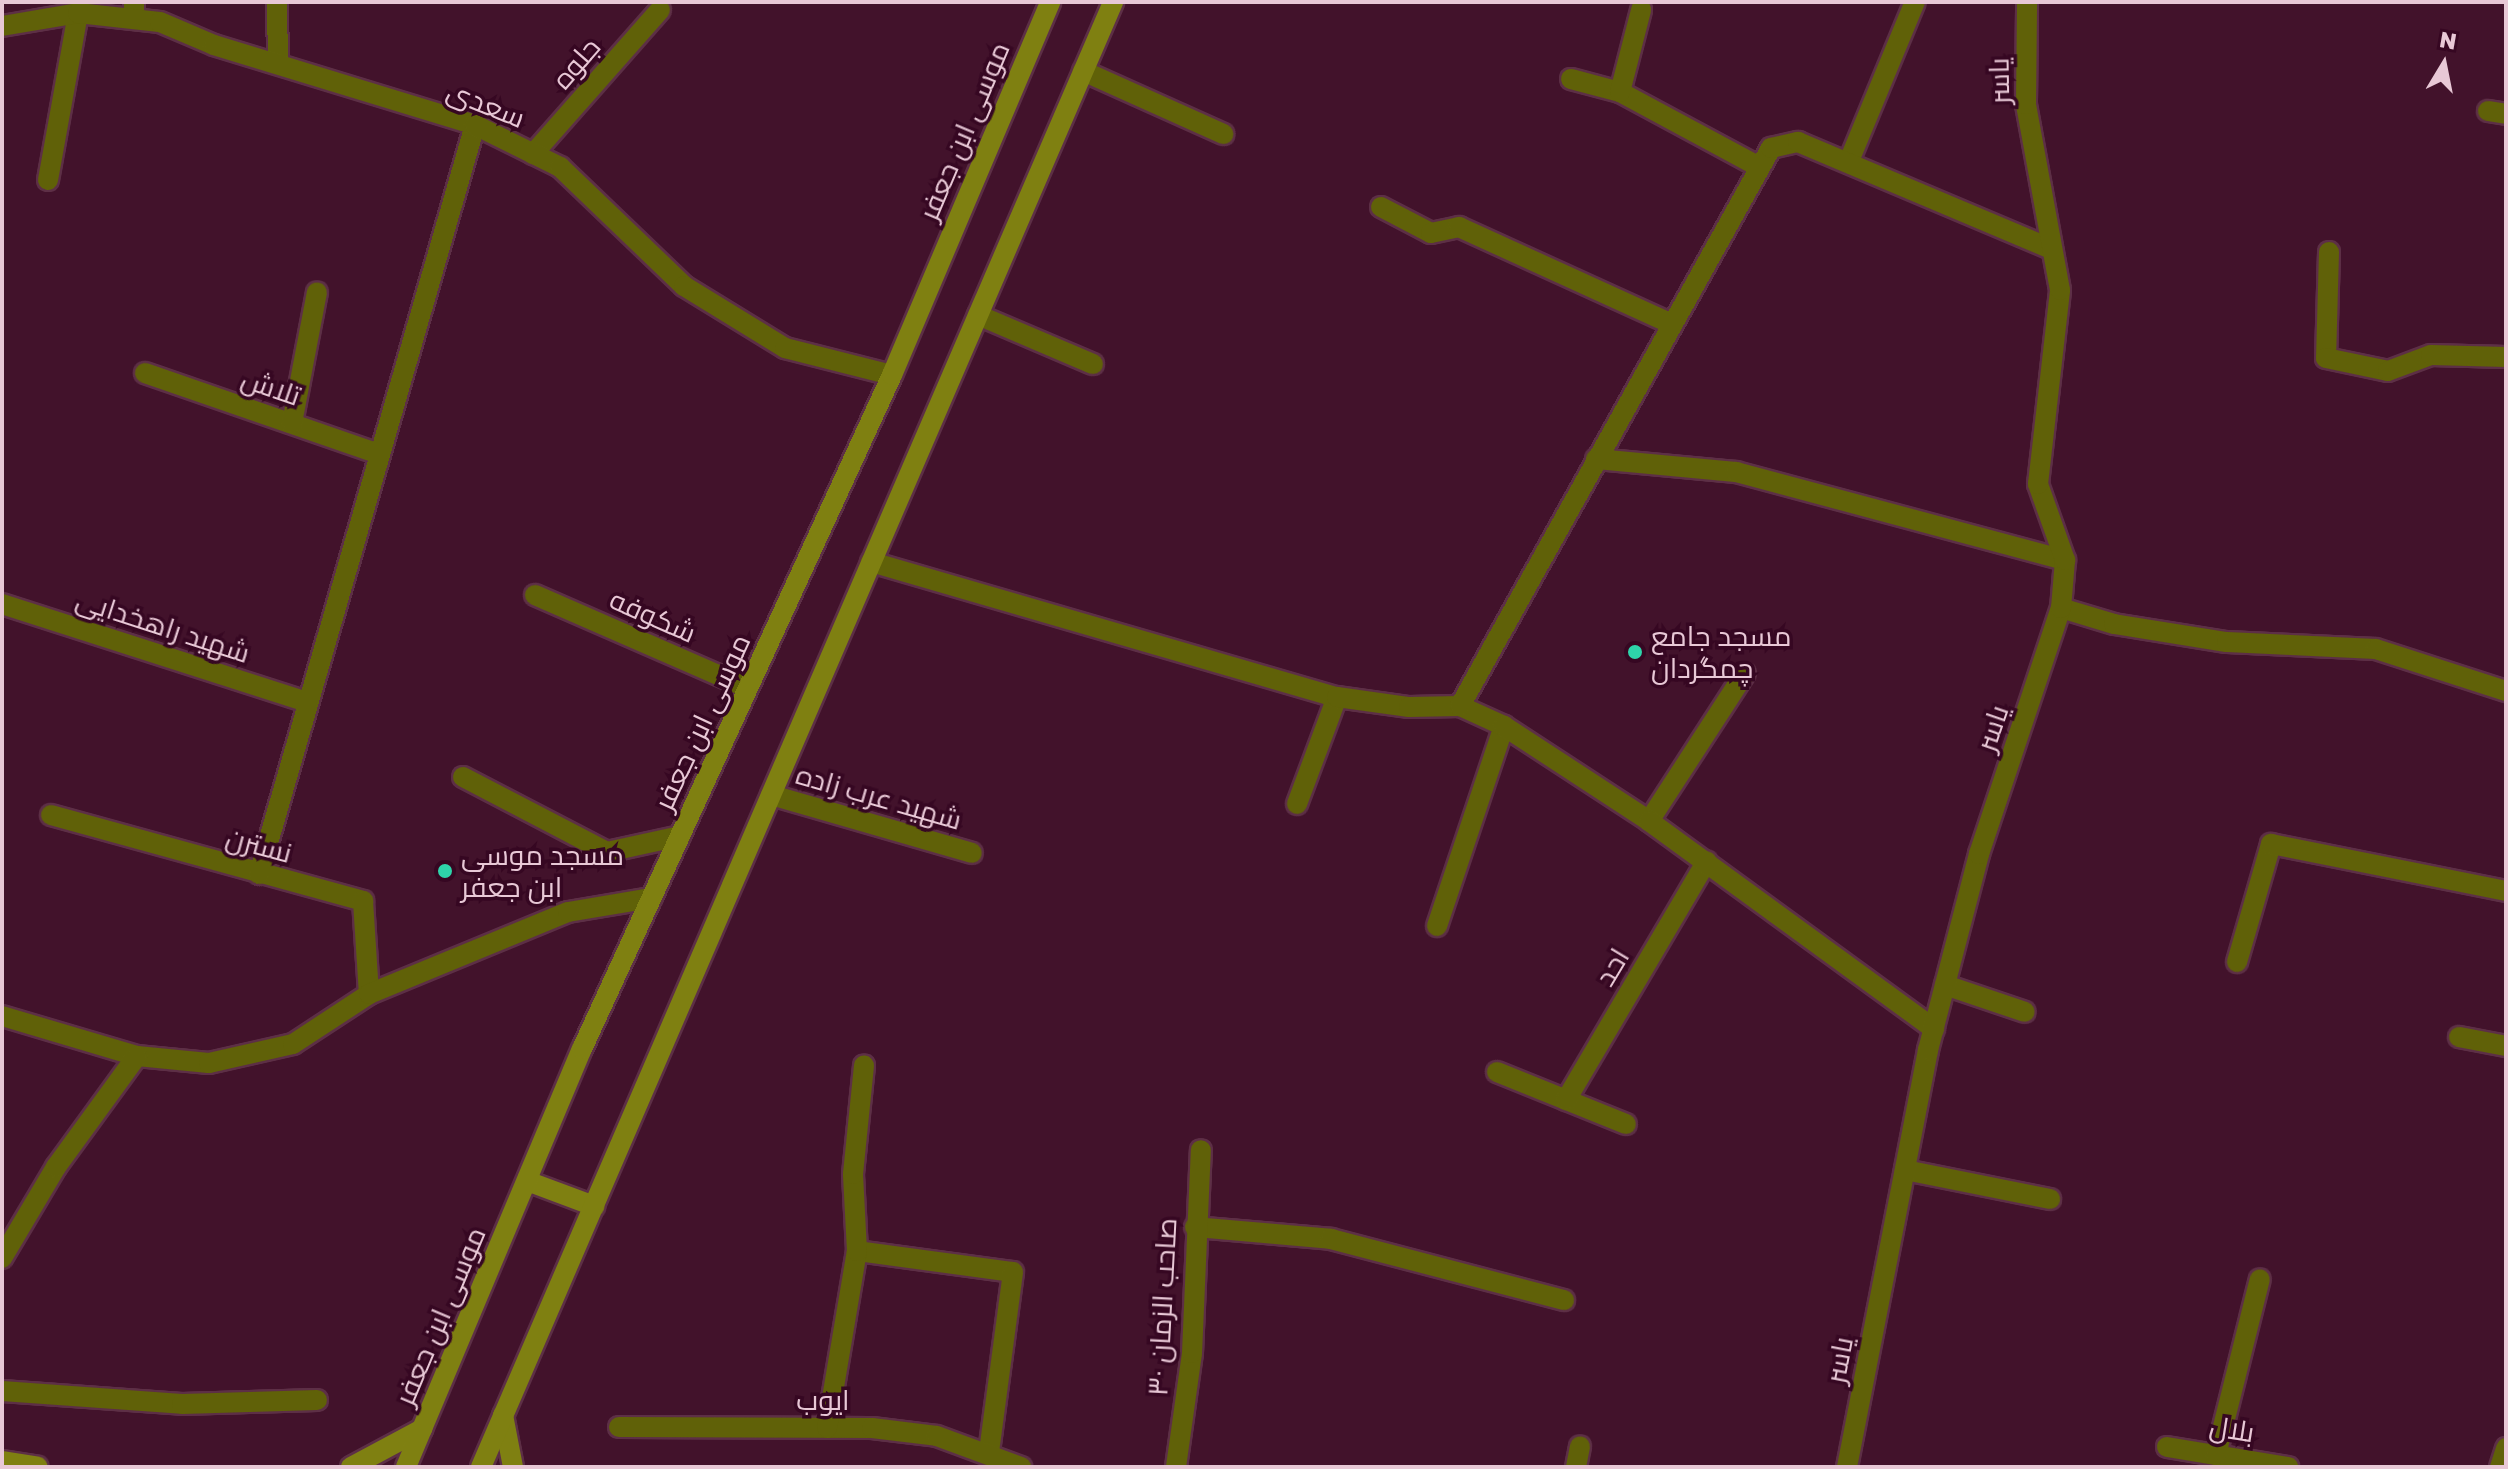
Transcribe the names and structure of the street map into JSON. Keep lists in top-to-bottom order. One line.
{"streets":{"street":["جلوه","یاسر","سعدی","موسی ابن جعفر","تلاش","شکوفه","شهید راهخدایی","شهید عرب زاده","نسترن","احد","صاحب الزمان ۳۰","ایوب","بلال"]},"crossings":[["جلوه","سعدی"],["سعدی","موسی ابن جعفر"],["موسی ابن جعفر","شکوفه"]],"places":["مسجد جامع چمگردان","مسجد موسی ابن جعفر"],"north":"top"}
